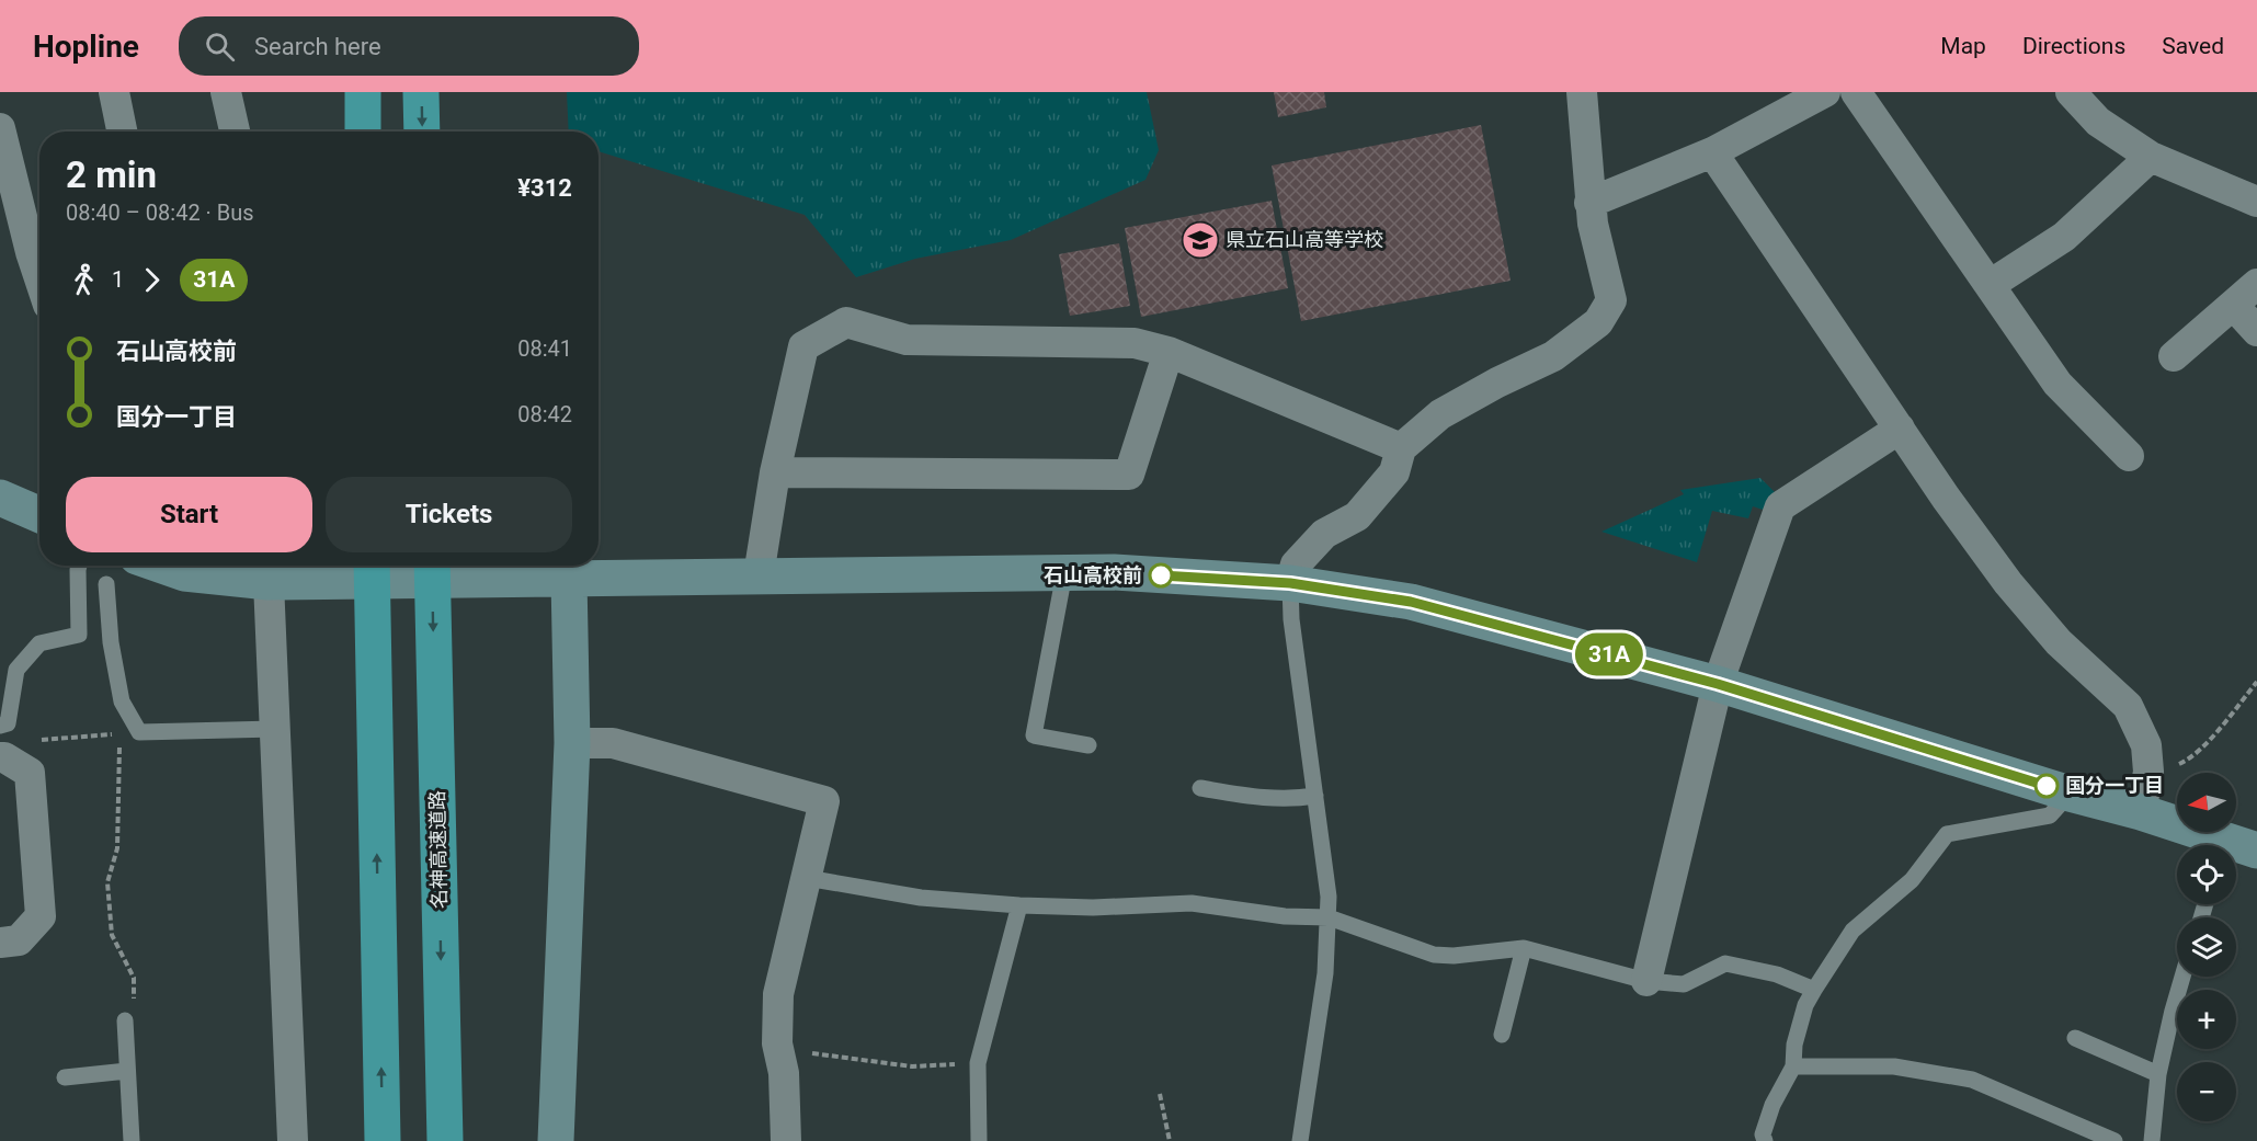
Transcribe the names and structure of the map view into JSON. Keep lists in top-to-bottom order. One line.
{"streets":{"highway":["名神高速道路"]},"places":{"school or university":["県立石山高等学校"],"other":["石山高校前","国分一丁目"]},"lines":["bus line 31A"],"north":"left","page":{"header":"Hopline","search":"Search here","nav":["Map","Directions","Saved"],"on_map":"31A","heading":["2 min","08:40 – 08:42 · Bus","¥312"],"legs":["1","31A"],"list":[{"name":"石山高校前","value":"08:41"},{"name":"国分一丁目","value":"08:42"}],"buttons":["Start","Tickets"],"map_buttons":["+","−"]}}
